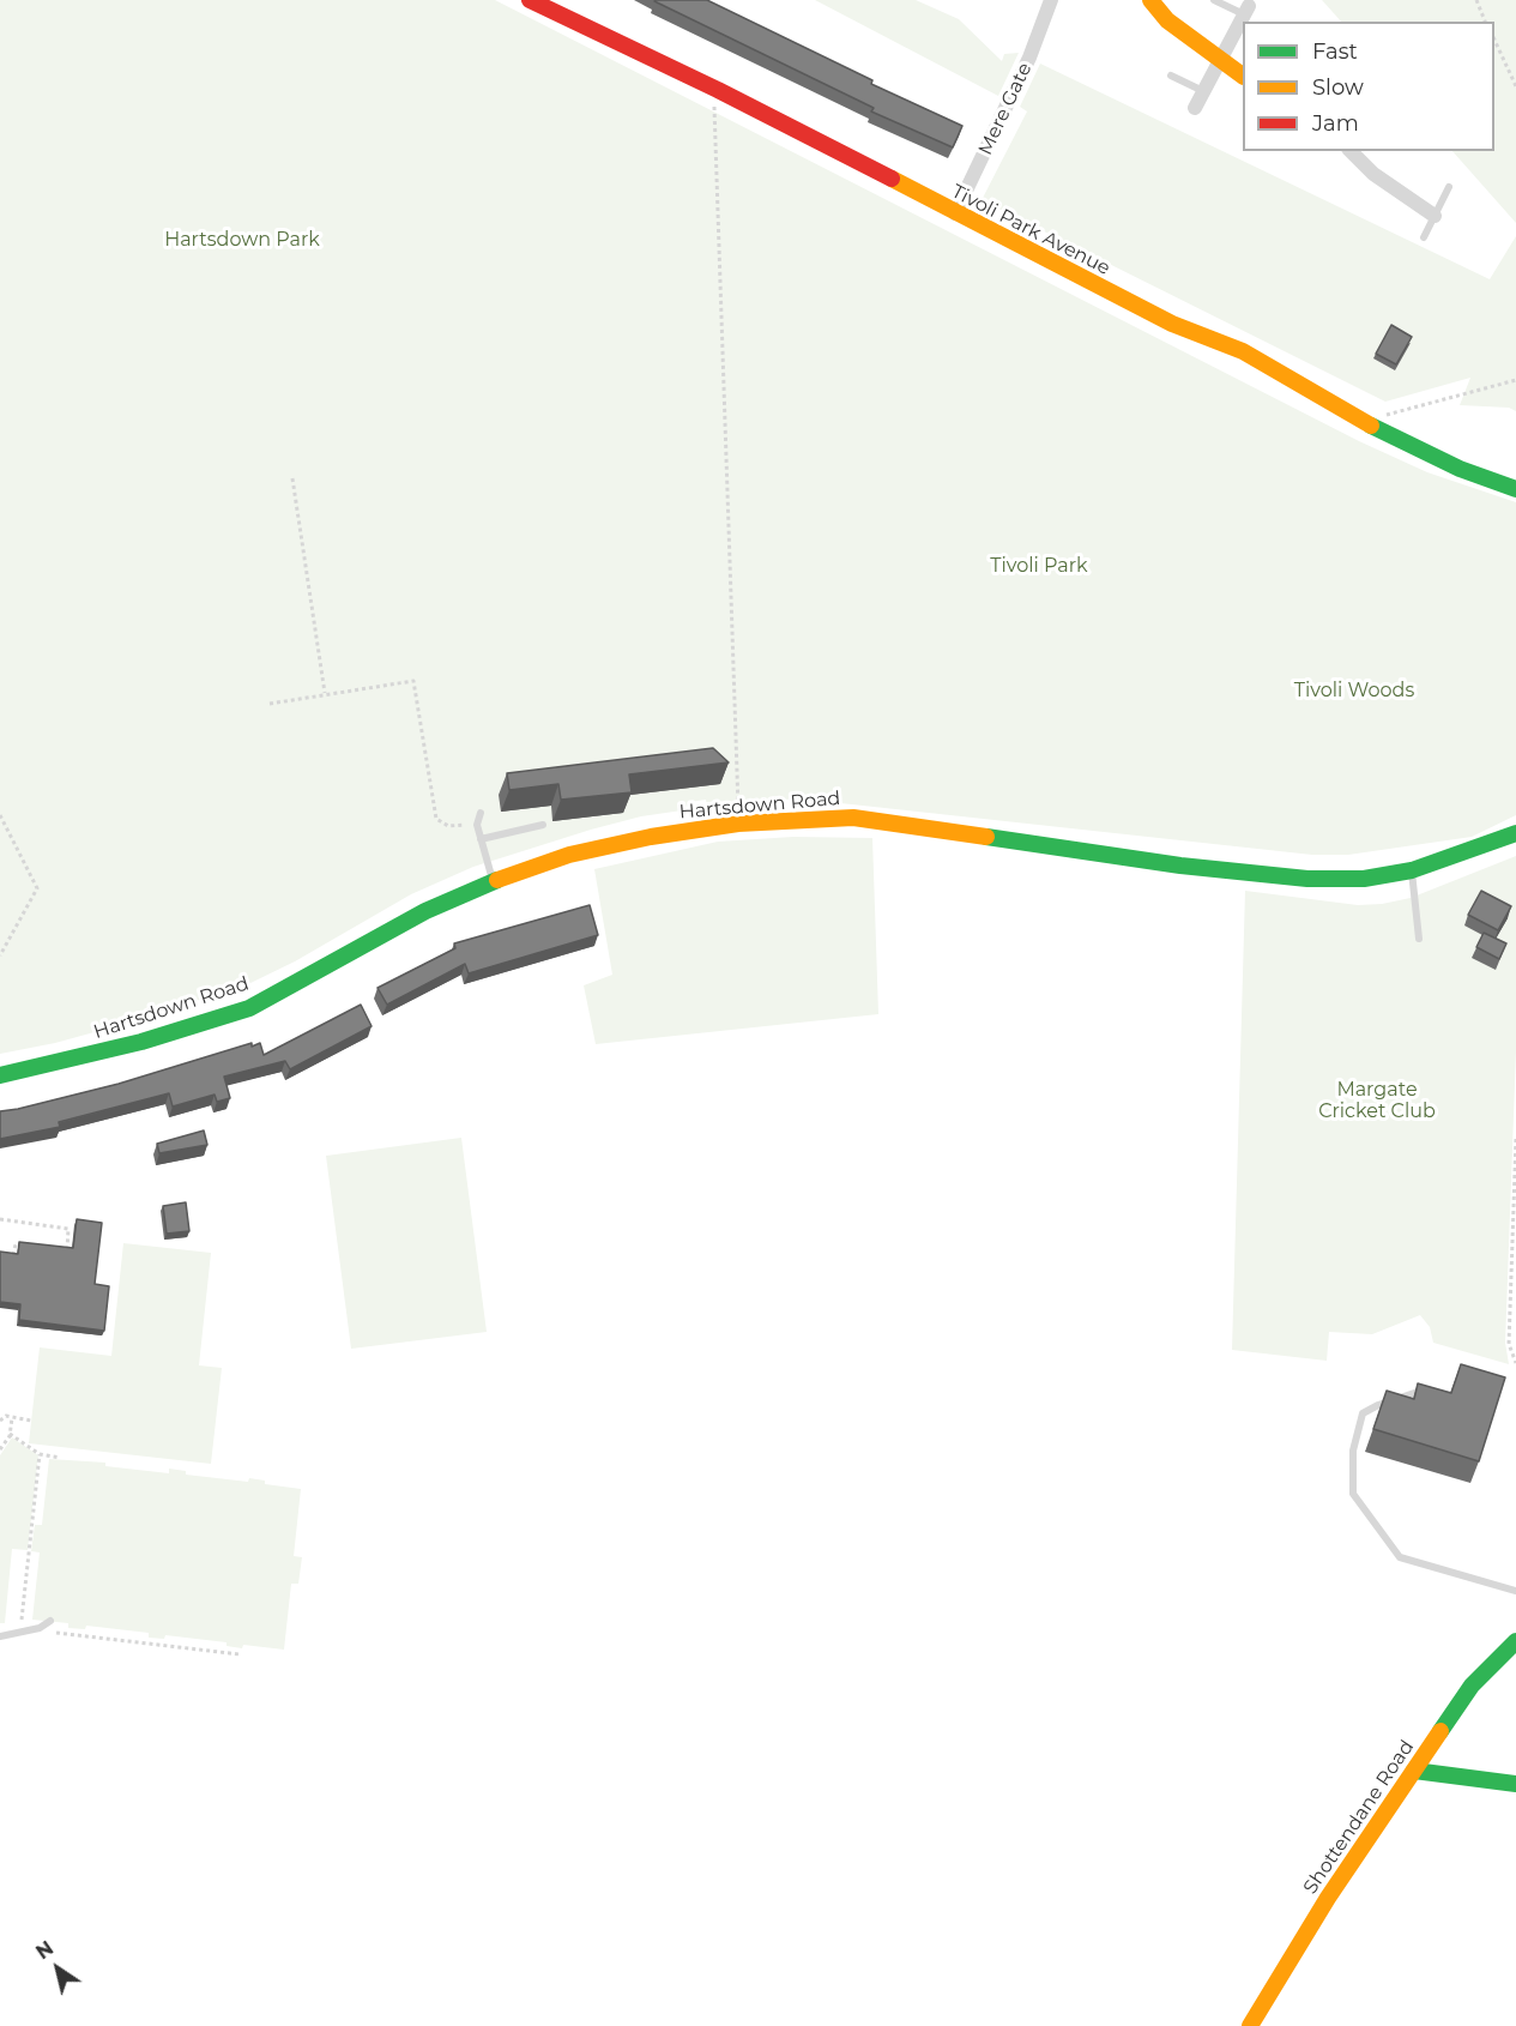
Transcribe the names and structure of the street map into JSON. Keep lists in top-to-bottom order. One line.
{"streets":{"street":["Mere Gate","Tivoli Park Avenue","Hartsdown Road","Shottendane Road"]},"crossings":[["Mere Gate","Tivoli Park Avenue"]],"parks":["Hartsdown Park","Tivoli Park","Tivoli Woods","Margate Cricket Club"],"legend":["Fast","Slow","Jam"],"north":"top left"}
